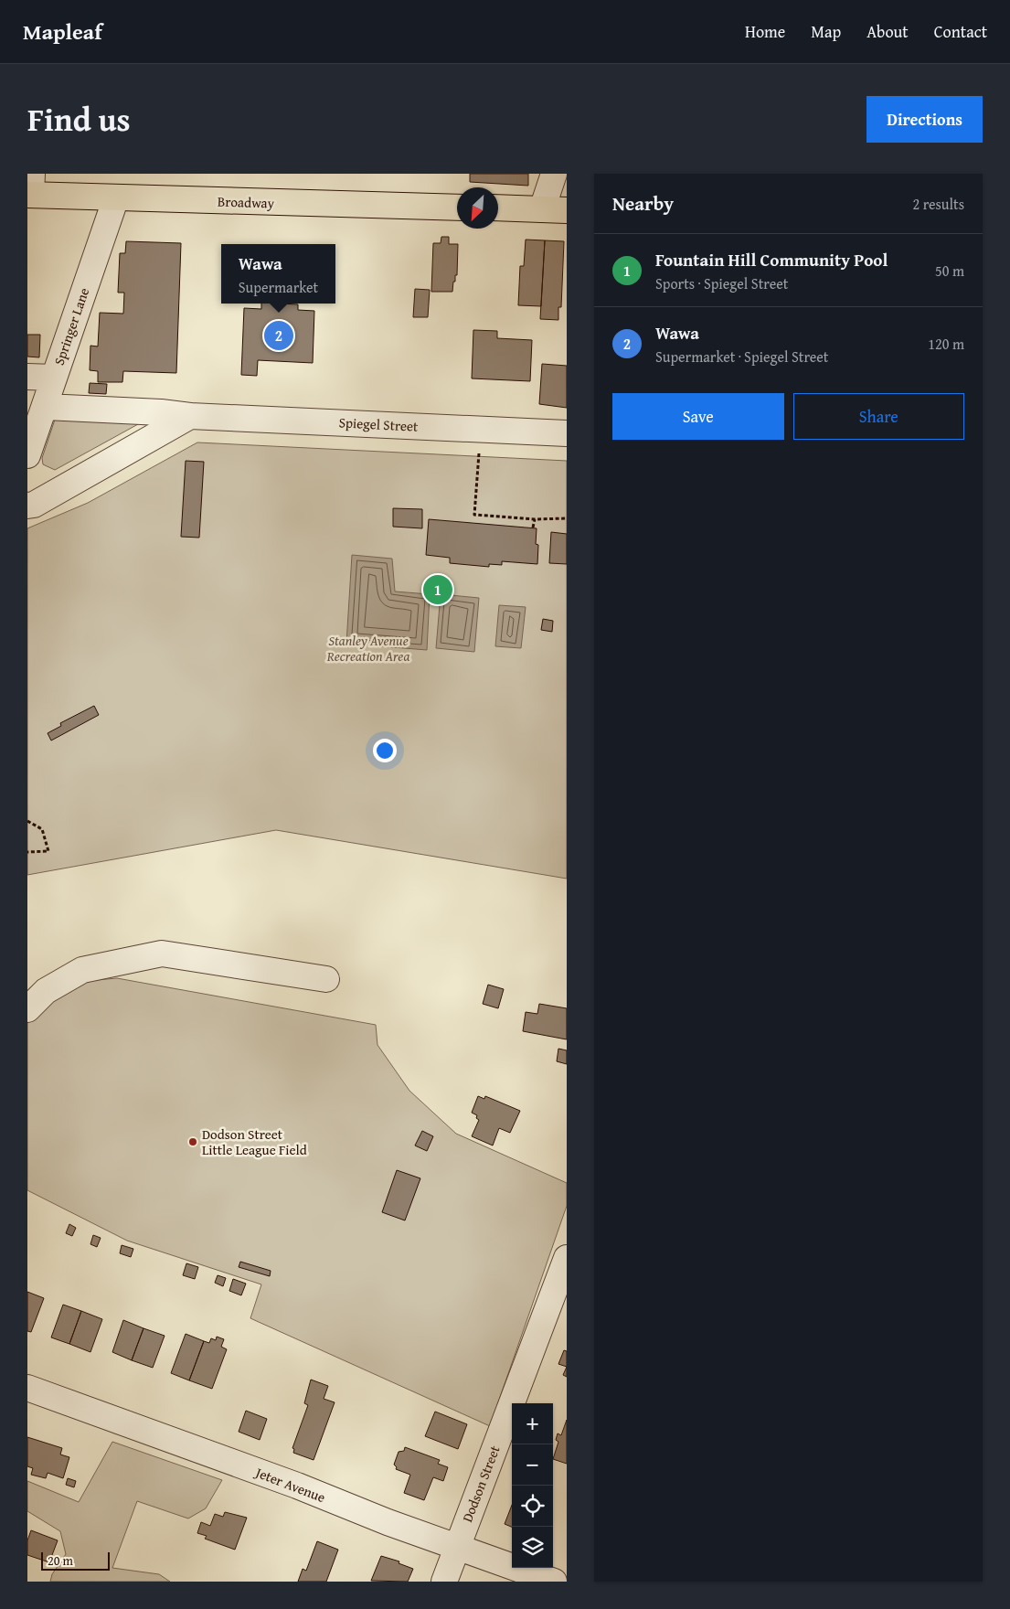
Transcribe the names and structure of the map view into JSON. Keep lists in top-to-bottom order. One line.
{"streets":{"main road":["Broadway"],"street":["Springer Lane","Spiegel Street","Dodson Street","Jeter Avenue"]},"crossings":[["Broadway","Springer Lane"],["Springer Lane","Spiegel Street"],["Dodson Street","Jeter Avenue"]],"parks":["Stanley Avenue Recreation Area"],"places":["Dodson Street Little League Field"],"scale_bar":"20 m","north":"bottom left","page":{"header":"Mapleaf","nav":["Home","Map","About","Contact"],"title":"Find us","buttons":["Directions",["Save","Share"]],"heading":["Nearby","2 results"],"list":[{"mark":"1","name":"Fountain Hill Community Pool","note":"Sports · Spiegel Street","value":"50 m"},{"mark":"2","name":"Wawa","note":"Supermarket · Spiegel Street","value":"120 m"}],"popup":["Wawa","Supermarket"],"pins":["2","1"],"map_buttons":["+","−"],"scale":"20 m"}}
